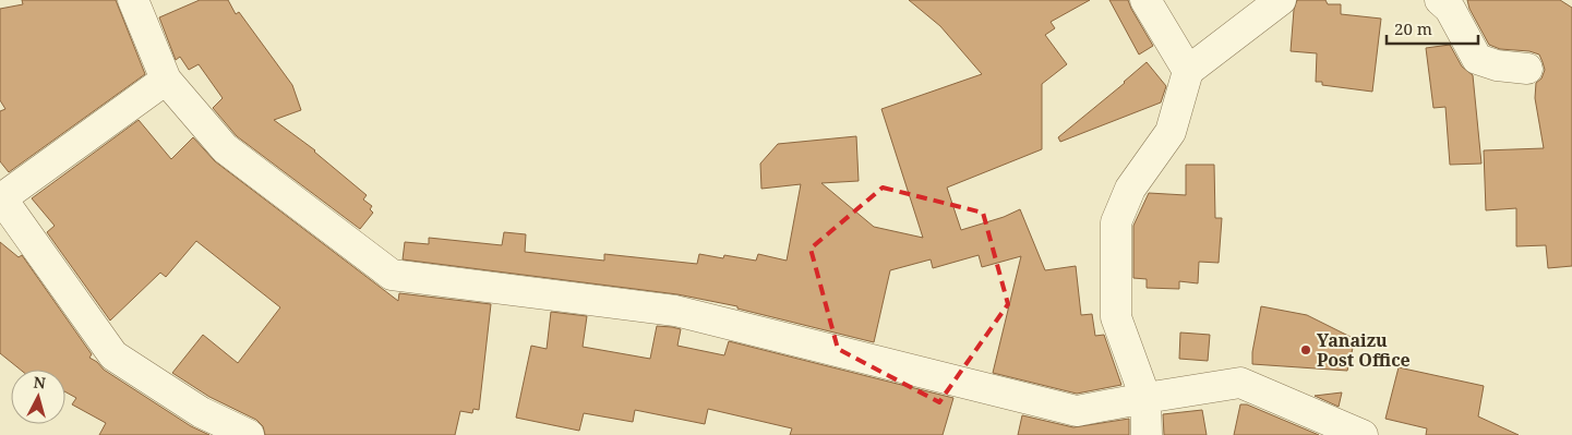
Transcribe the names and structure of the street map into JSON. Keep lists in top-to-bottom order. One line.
{"places":["Yanaizu Post Office"],"scale_bar":"20 m","north":"top"}
